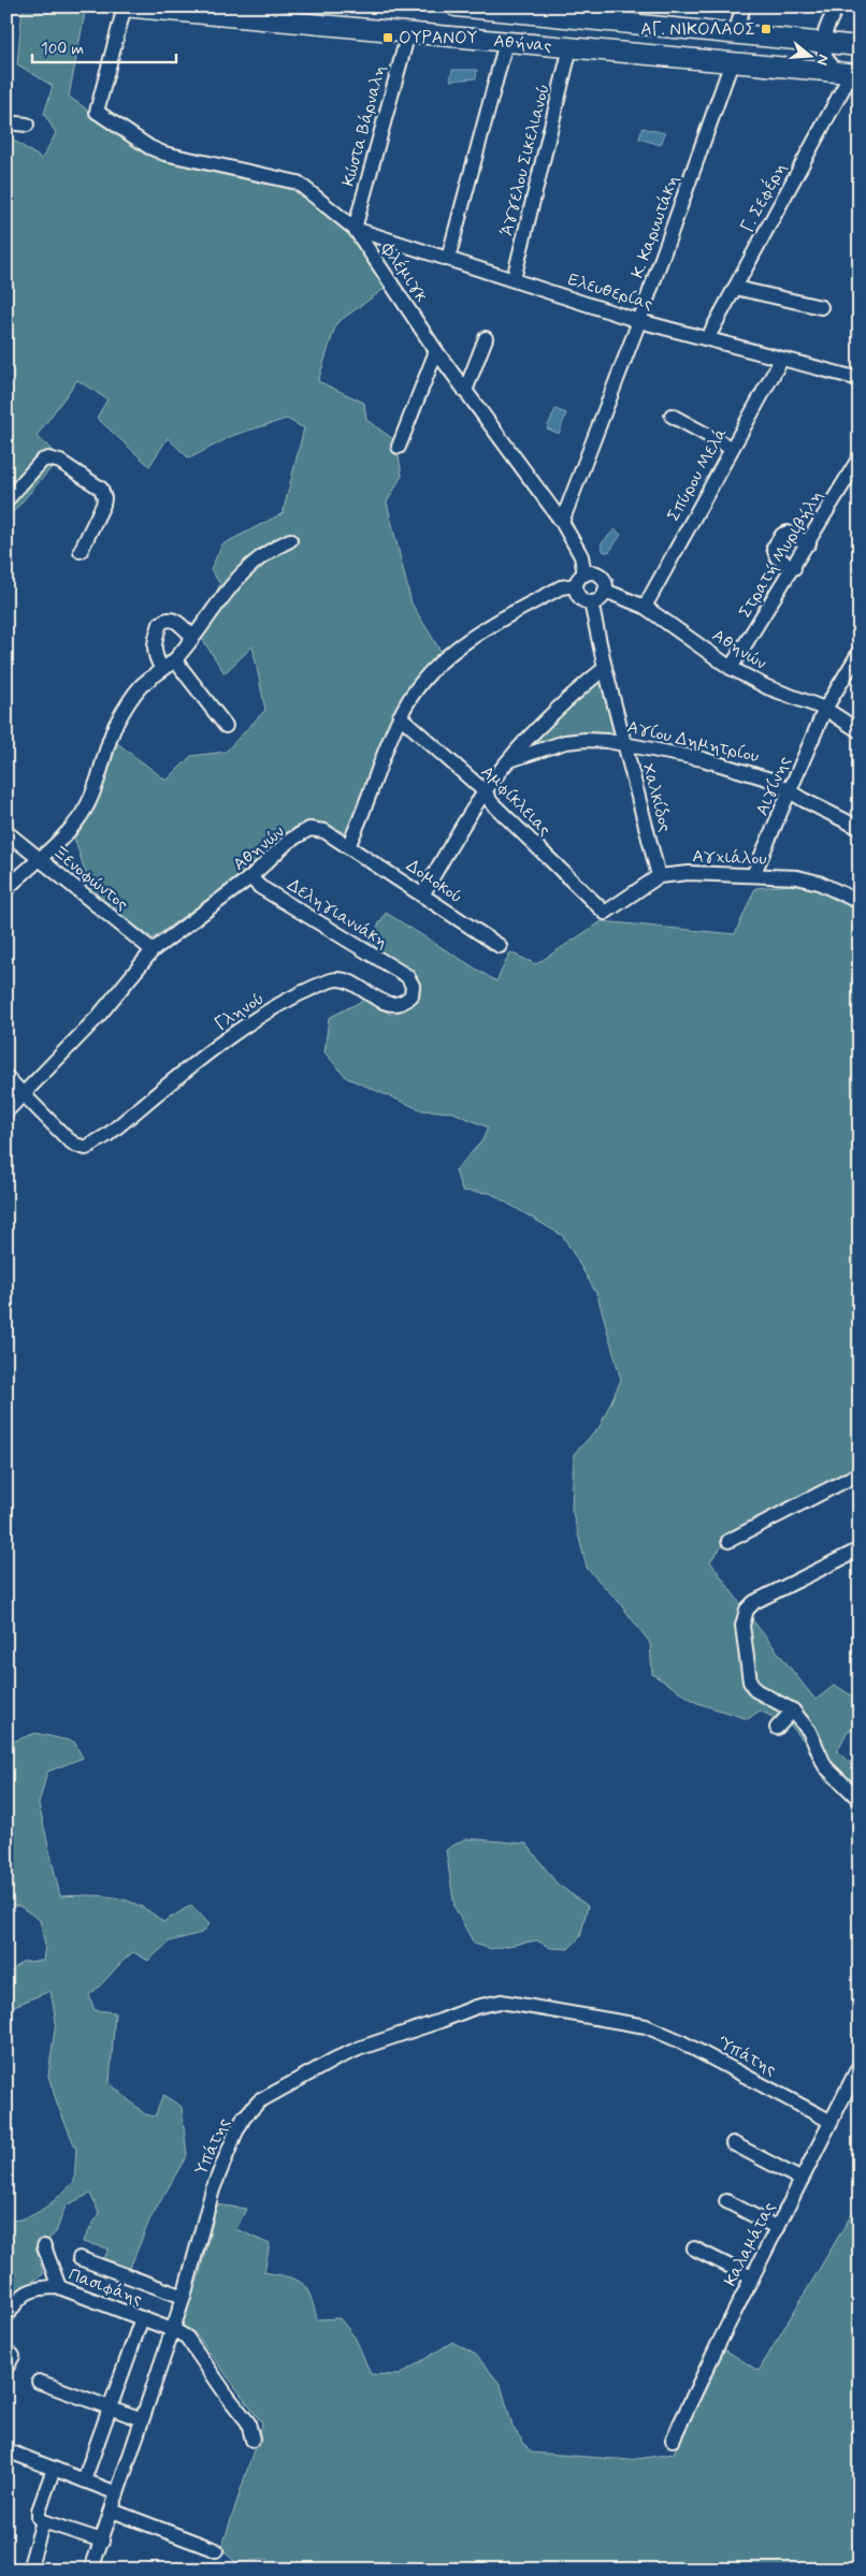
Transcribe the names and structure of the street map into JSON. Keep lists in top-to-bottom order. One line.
{"streets":{"highway":["Αθήνας"],"street":["Κώστα Βάρναλη","Άγγελου Σικελιανού","Γ. Σεφέρη","Κ. Καρυωτάκη","Φλέμιγκ","Ελευθερίας","Σπύρου Μελά","Στρατή Μυριβήλη","Αθηνών","Αγίου Δημητρίου","Αιγίνης","Χαλκίδος","Αμφίκλειας","Αγχιάλου","Ξενοφώντος","Δομοκού","Δεληγιαννάκη","Γληνού","Ύπάτης","Υπάτης","Καλαμάτας","Πασιφάης"]},"crossings":[["Αθήνας","Κώστα Βάρναλη"],["Αθήνας","Άγγελου Σικελιανού"],["Αθήνας","Γ. Σεφέρη"],["Αθήνας","Κ. Καρυωτάκη"],["Αθήνας","Φλέμιγκ"],["Κώστα Βάρναλη","Φλέμιγκ"],["Κώστα Βάρναλη","Ελευθερίας"],["Άγγελου Σικελιανού","Ελευθερίας"],["Γ. Σεφέρη","Ελευθερίας"],["Κ. Καρυωτάκη","Φλέμιγκ"],["Κ. Καρυωτάκη","Ελευθερίας"],["Φλέμιγκ","Ελευθερίας"],["Φλέμιγκ","Αθηνών"],["Φλέμιγκ","Χαλκίδος"],["Ελευθερίας","Σπύρου Μελά"],["Σπύρου Μελά","Αθηνών"],["Στρατή Μυριβήλη","Αθηνών"],["Αθηνών","Αιγίνης"],["Αθηνών","Χαλκίδος"],["Αθηνών","Ξενοφώντος"],["Αθηνών","Δομοκού"],["Αθηνών","Δεληγιαννάκη"],["Αθηνών","Γληνού"],["Αγίου Δημητρίου","Αιγίνης"],["Αγίου Δημητρίου","Χαλκίδος"],["Αιγίνης","Αγχιάλου"],["Χαλκίδος","Αγχιάλου"],["Αμφίκλειας","Αγχιάλου"],["Δεληγιαννάκη","Γληνού"],["Ύπάτης","Υπάτης"],["Ύπάτης","Καλαμάτας"],["Υπάτης","Πασιφάης"]],"places":{"transit":["ΑΓ. ΝΙΚΟΛΑΟΣ","ΟΥΡΑΝΟΥ"]},"scale_bar":"100 m","north":"right"}
